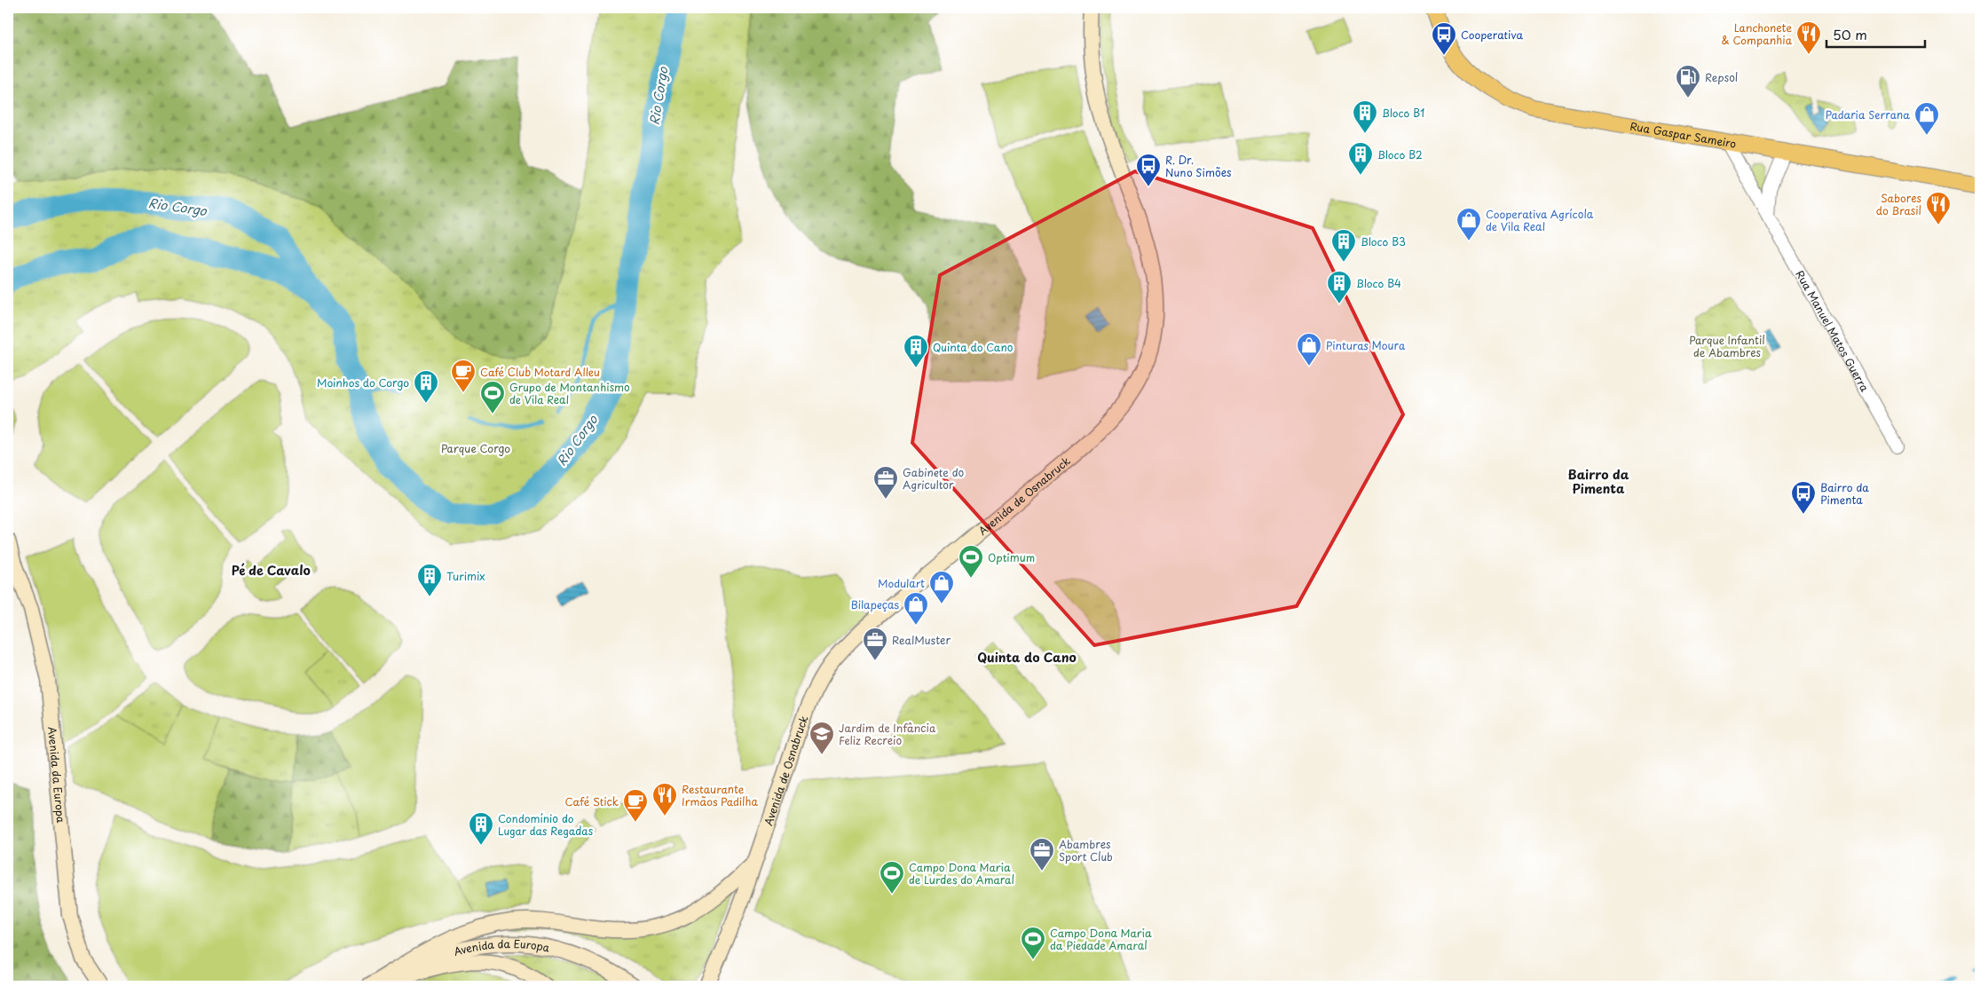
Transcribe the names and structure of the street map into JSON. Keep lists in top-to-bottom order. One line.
{"streets":{"main road":["Rua Gaspar Sameiro","Avenida de Osnabruck","Avenida da Europa"],"street":["Rua Manuel Matos Guerra"]},"crossings":[["Rua Gaspar Sameiro","Rua Manuel Matos Guerra"]],"districts":["Bairro da Pimenta","Pé de Cavalo","Quinta do Cano"],"water":["Rio Corgo"],"parks":["Parque Infantil de Abambres","Parque Corgo"],"places":{"restaurant":["Lanchonete & Companhia","Sabores do Brasil","Restaurante Irmãos Padilha"],"bus stop":["Cooperativa","R. Dr. Nuno Simões","Bairro da Pimenta"],"fuel station":["Repsol"],"building":["Bloco B1","Bloco B2","Bloco B3","Bloco B4","Quinta do Cano","Moinhos do Corgo","Turimix","Condomínio do Lugar das Regadas"],"shop":["Padaria Serrana","Cooperativa Agrícola de Vila Real","Pinturas Moura","Modulart","Bilapeças"],"cafe":["Café Club Motard Alleu","Café Stick"],"sports":["Grupo de Montanhismo de Vila Real","Optimum","Campo Dona Maria de Lurdes do Amaral","Campo Dona Maria da Piedade Amaral"],"office":["Gabinete do Agricultor","RealMuster","Abambres Sport Club"],"school or university":["Jardim de Infância Feliz Recreio"]},"scale_bar":"50 m"}
